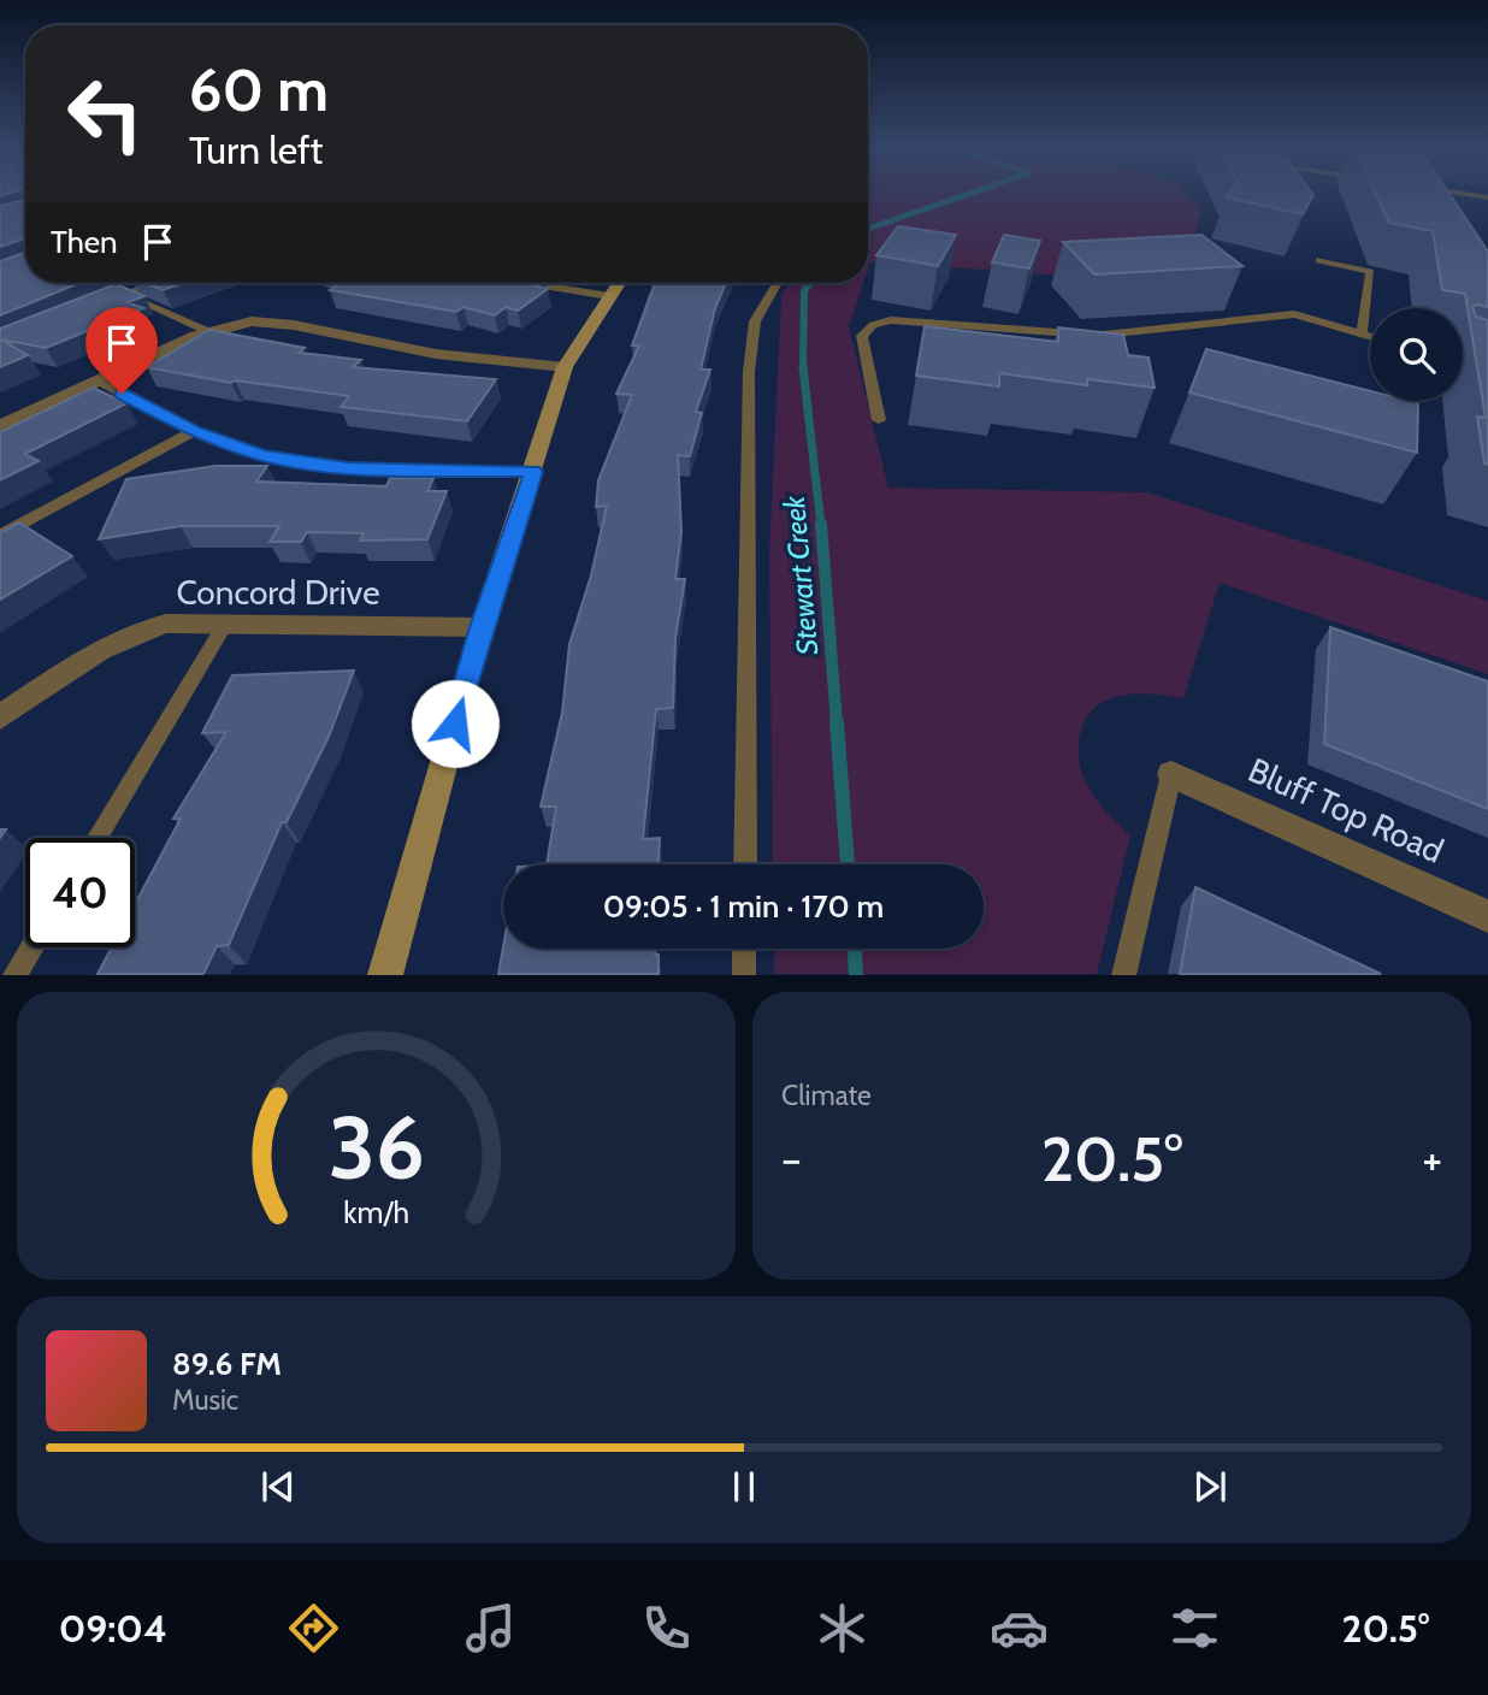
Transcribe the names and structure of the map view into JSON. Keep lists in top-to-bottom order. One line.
{"streets":{"street":["Concord Drive","Bluff Top Road"]},"water":["Stewart Creek"],"page":{"turn":["60 m","Turn left"],"then":"Then","limit":"40","trip":"09:05 · 1 min · 170 m","tile":"Climate","heat":["−","20.5°","+"],"song":["89.6 FM","Music"],"tabs":["09:04","20.5°"],"gauge":["36","km/h"]}}
